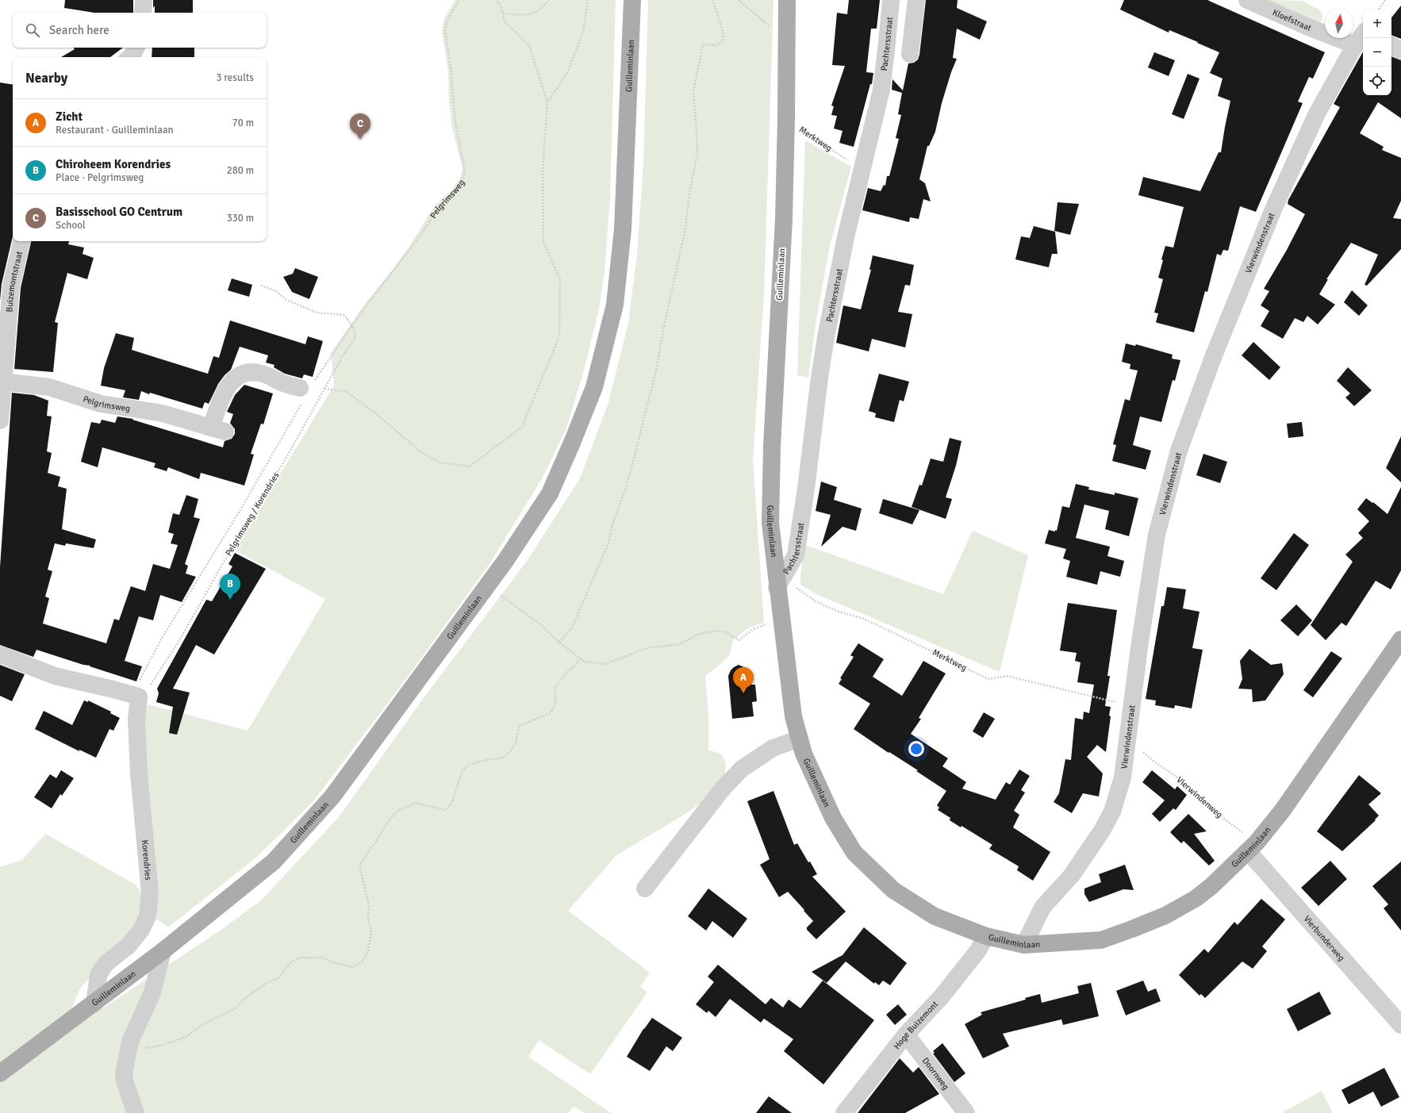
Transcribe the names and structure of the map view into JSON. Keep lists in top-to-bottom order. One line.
{"streets":{"main road":["Guilleminlaan"],"street":["Kloefstraat","Pachtersstraat","Pelgrimsweg","Vierwindenstraat","Buizemontstraat","Korendries","Vierbunderweg","Hoge Buizemont","Doornweg"],"path":["Merktweg","Pelgrimsweg / Korendries","Vierwindenweg"]},"crossings":[["Kloefstraat","Vierwindenstraat"],["Pachtersstraat","Guilleminlaan"],["Pachtersstraat","Merktweg"],["Guilleminlaan","Merktweg"],["Guilleminlaan","Vierwindenstraat"],["Guilleminlaan","Vierwindenweg"],["Guilleminlaan","Korendries"],["Guilleminlaan","Vierbunderweg"],["Guilleminlaan","Hoge Buizemont"],["Merktweg","Vierwindenstraat"],["Pelgrimsweg","Buizemontstraat"],["Pelgrimsweg","Pelgrimsweg / Korendries"],["Pelgrimsweg","Korendries"],["Vierwindenstraat","Vierwindenweg"],["Pelgrimsweg / Korendries","Korendries"],["Vierwindenweg","Vierbunderweg"],["Hoge Buizemont","Doornweg"]],"north":"top","page":{"map_buttons":["+","−"],"search":"Search here","heading":["Nearby","3 results"],"list":[{"mark":"A","name":"Zicht","note":"Restaurant · Guilleminlaan","value":"70 m"},{"mark":"B","name":"Chiroheem Korendries","note":"Place · Pelgrimsweg","value":"280 m"},{"mark":"C","name":"Basisschool GO Centrum","note":"School","value":"330 m"}],"pins":["C","B","A"]}}
